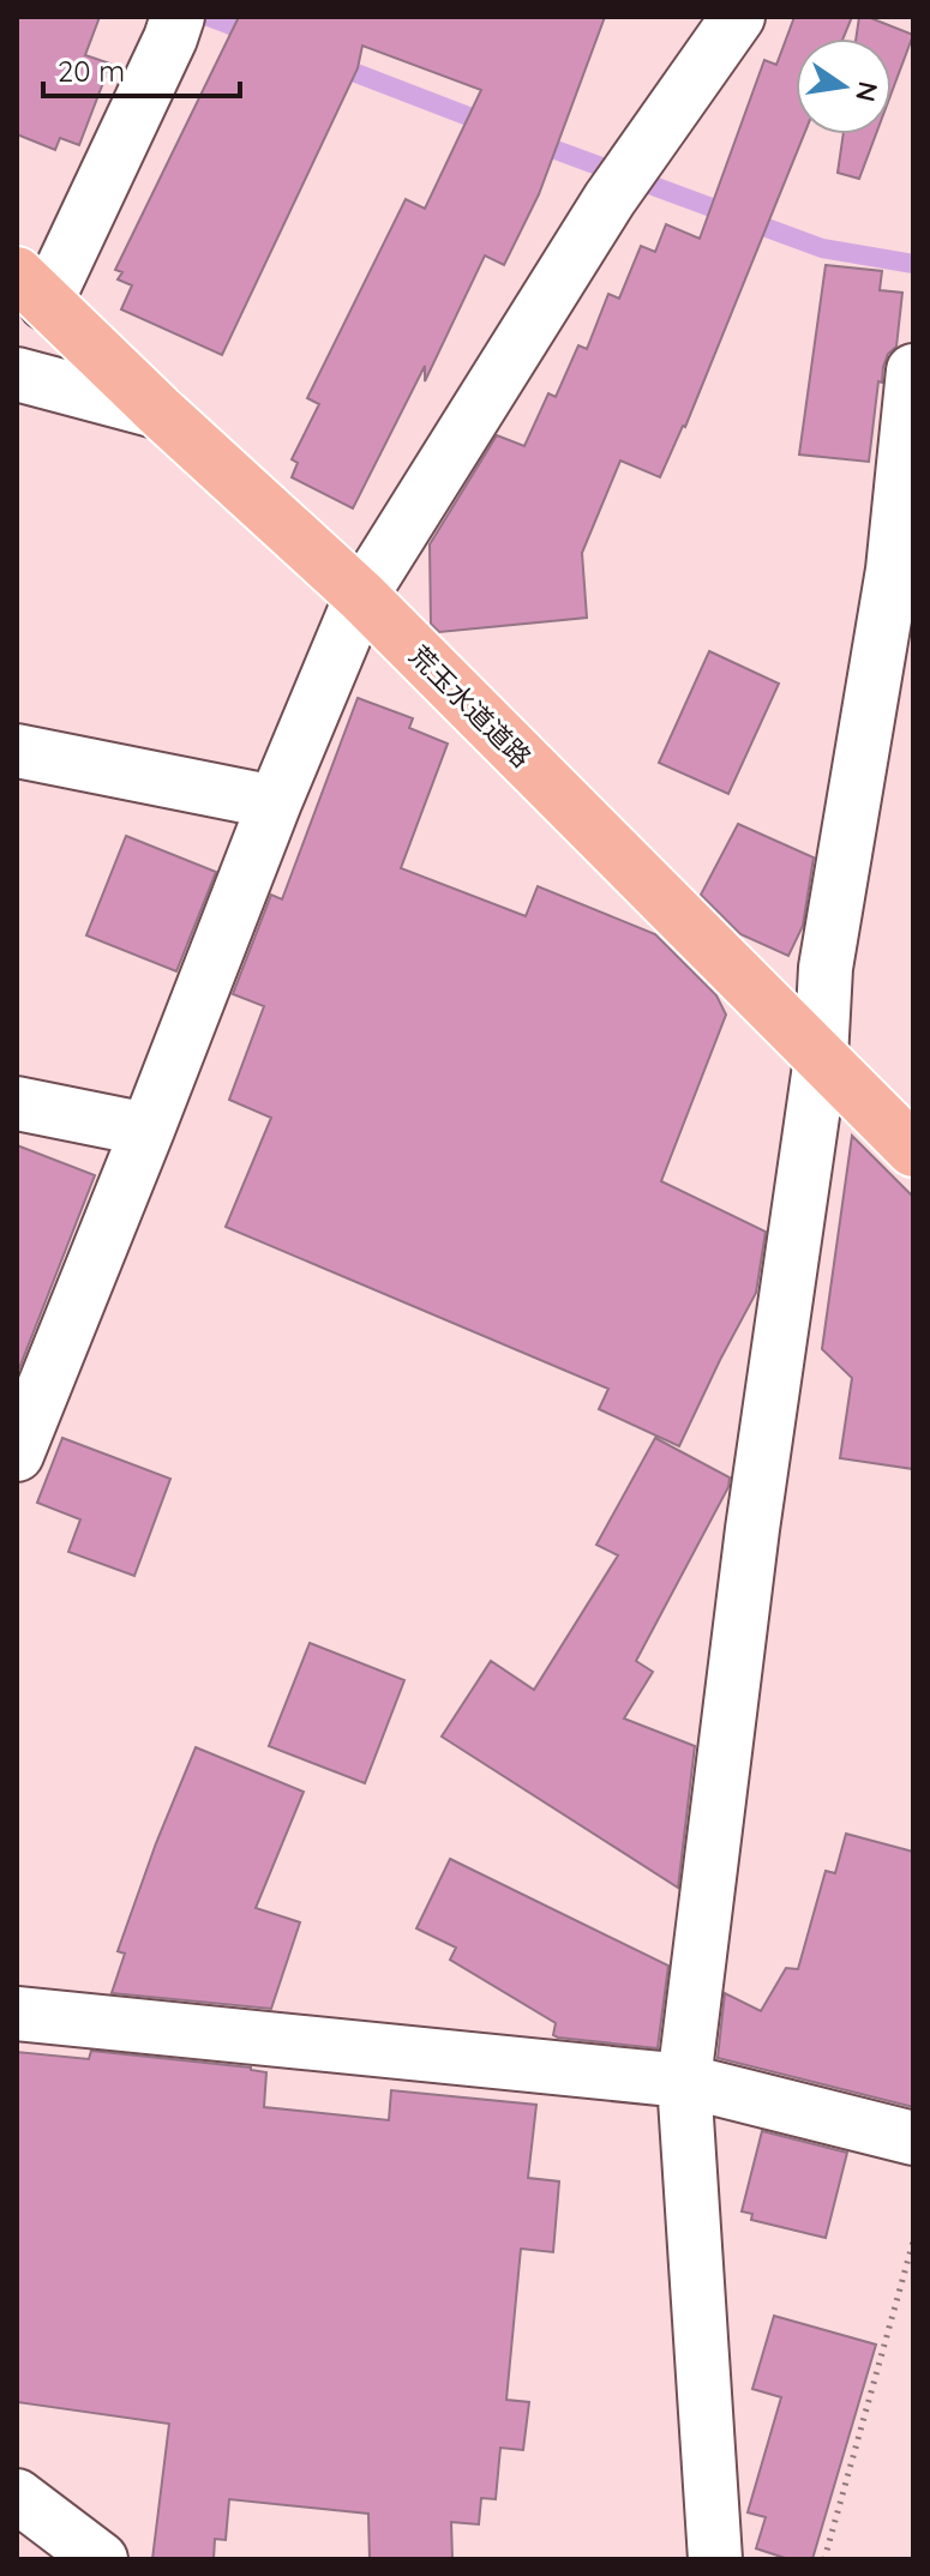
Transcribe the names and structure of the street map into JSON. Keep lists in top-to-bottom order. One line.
{"streets":{"main road":["荒玉水道道路"]},"scale_bar":"20 m","north":"right"}
